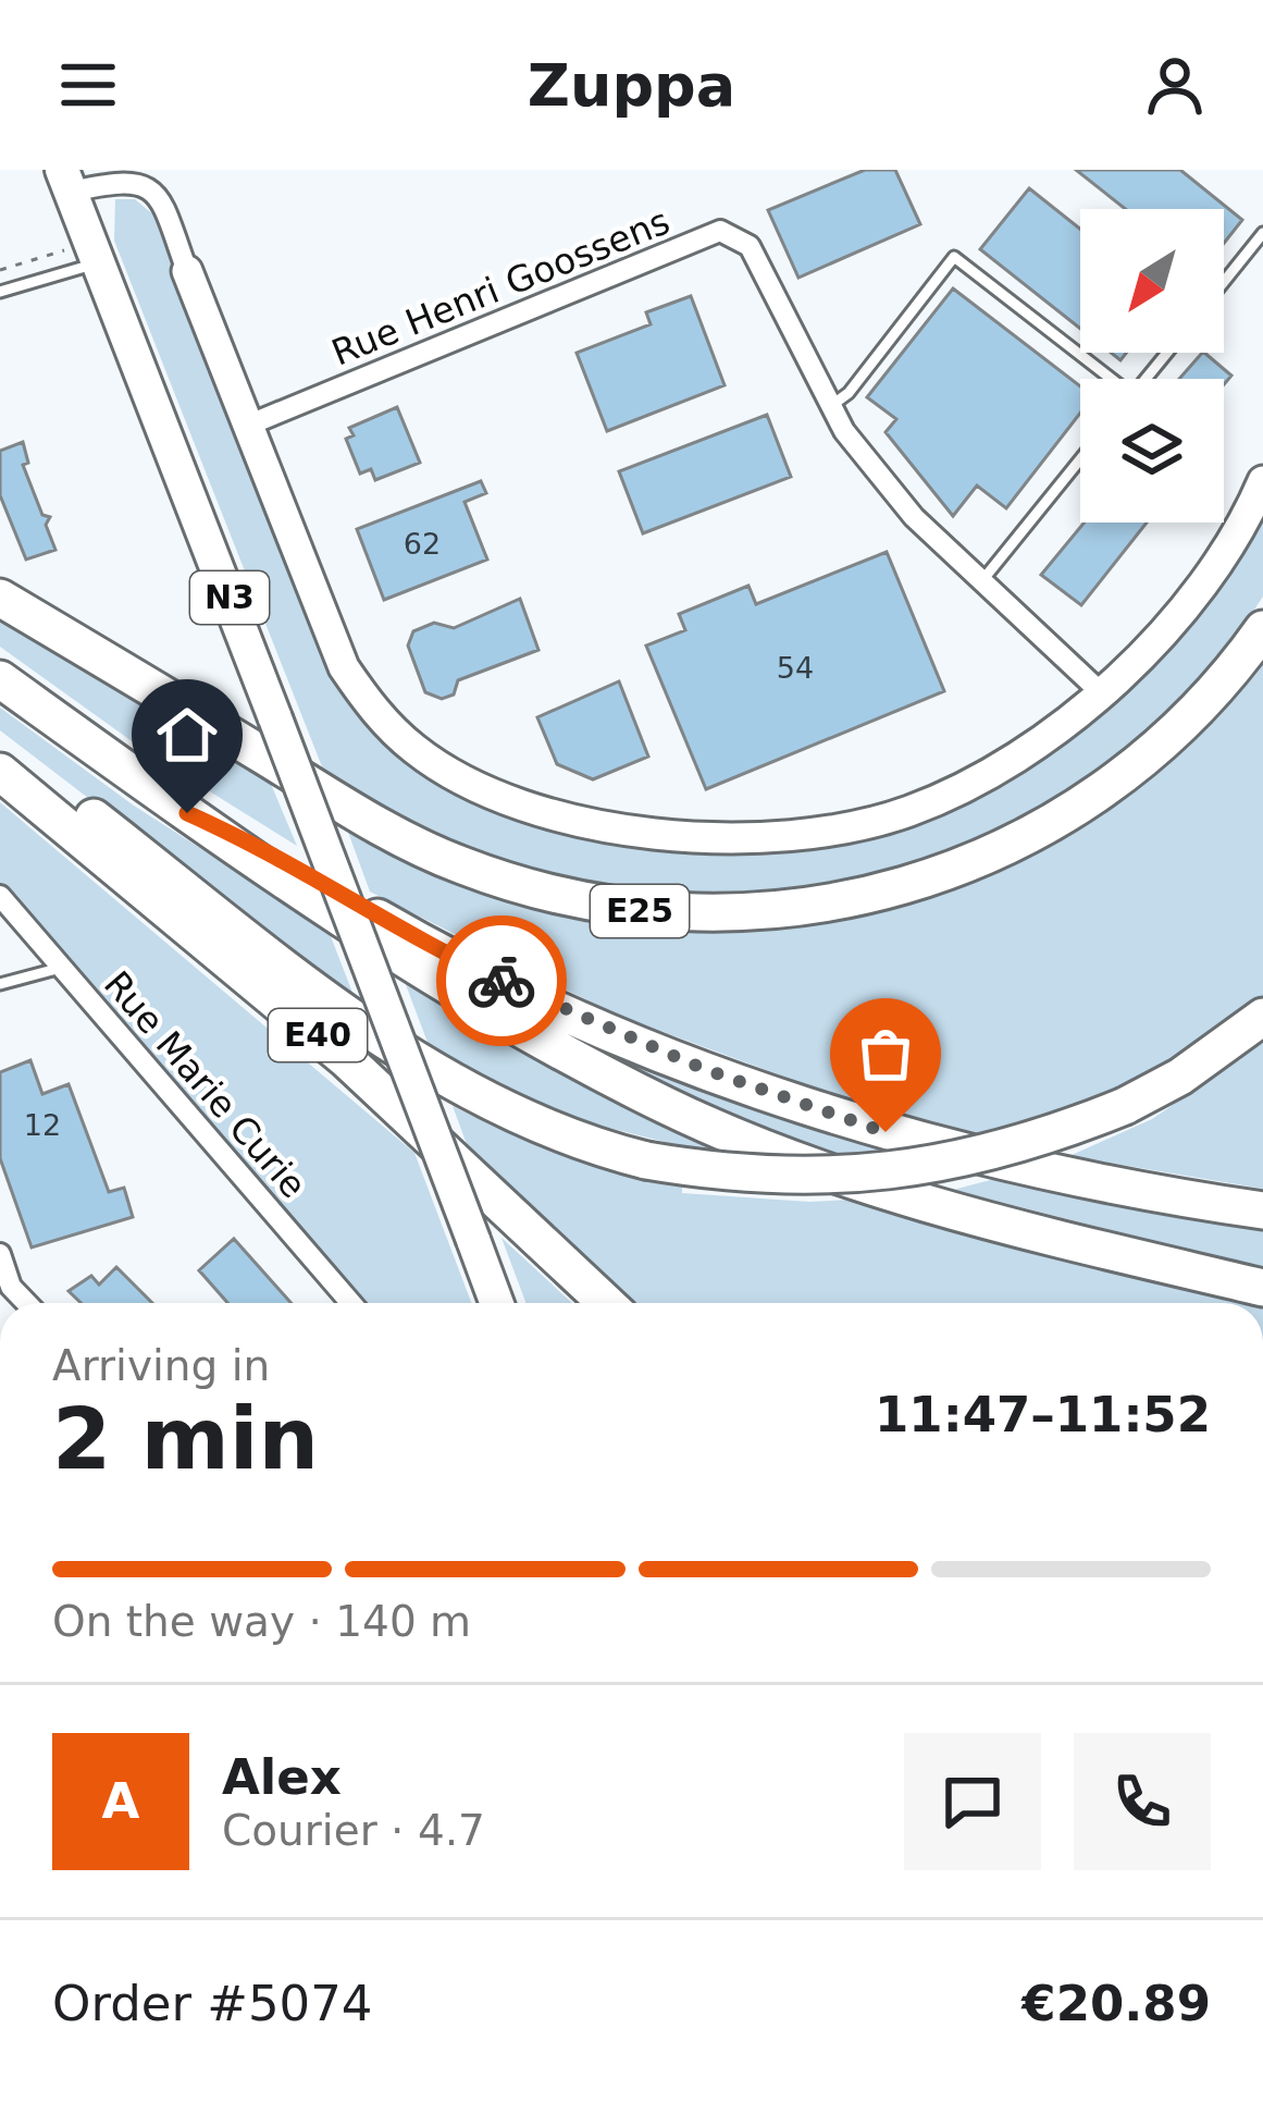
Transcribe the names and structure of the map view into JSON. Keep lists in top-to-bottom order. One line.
{"streets":{"highway":["E25","E40"],"main road":["N3"],"street":["Rue Henri Goossens","Rue Marie Curie"]},"house_numbers":["62","54","12"],"north":"bottom left","page":{"header":"Zuppa","heading":["2 min","Arriving in","11:47–11:52"],"panel":["Alex","Courier · 4.7","Order #5074","€20.89"],"bar":"On the way · 140 m","round":"A"}}
